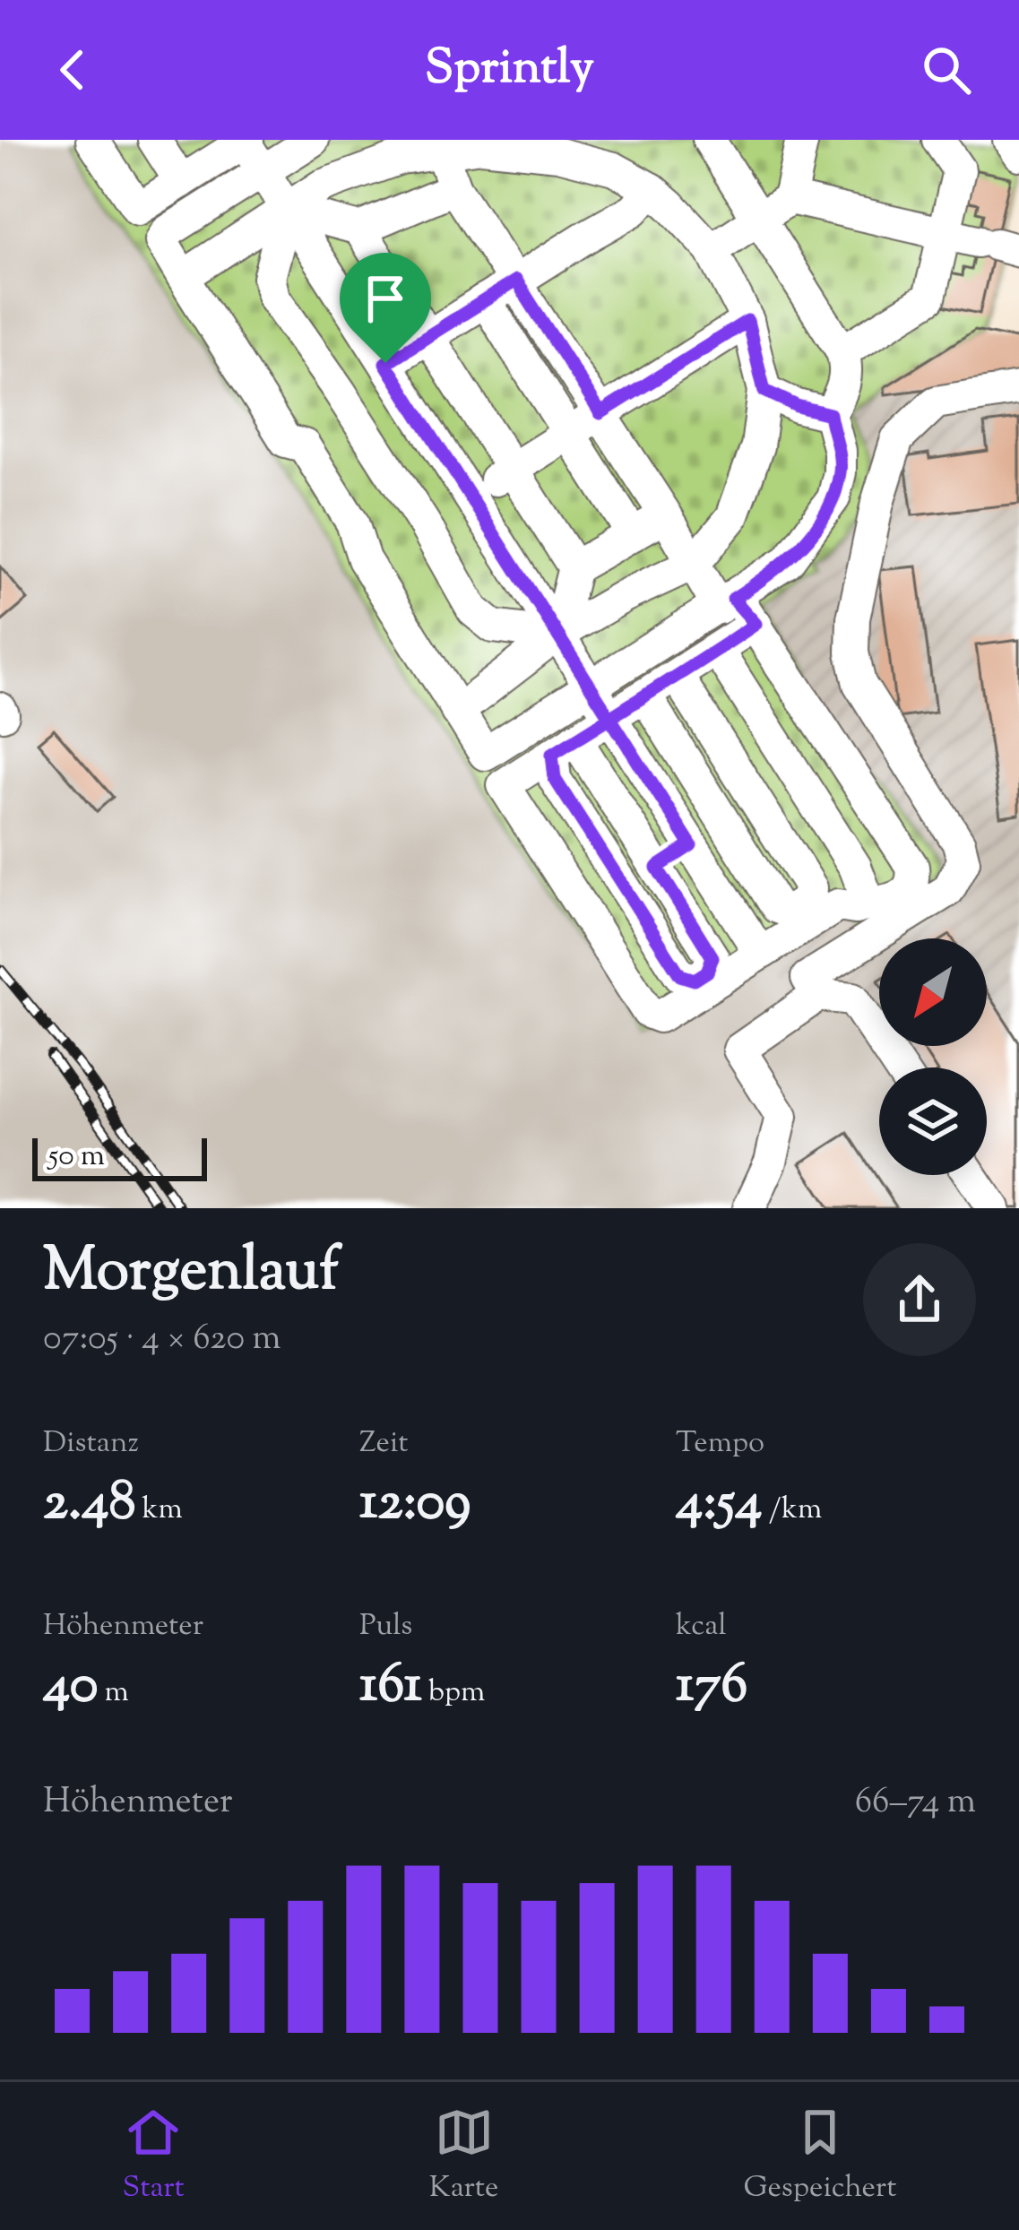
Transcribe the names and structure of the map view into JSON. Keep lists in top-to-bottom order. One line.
{"scale_bar":"50 m","north":"bottom left","page":{"header":"Sprintly","scale":"50 m","heading":["Morgenlauf","07:05 · 4 × 620 m"],"stats":[["Distanz","2.48 km"],["Zeit","12:09"],["Tempo","4:54 /km"],["Höhenmeter","40 m"],["Puls","161 bpm"],["kcal","176"]],"chart":["Höhenmeter","66–74 m"],"tabs":["Start","Karte","Gespeichert"]}}
